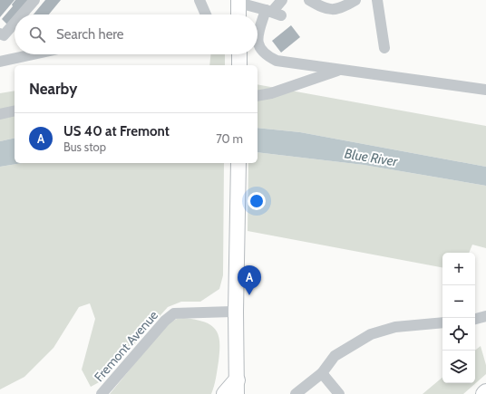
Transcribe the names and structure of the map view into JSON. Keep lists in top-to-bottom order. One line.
{"streets":{"street":["Fremont Avenue"]},"water":["Blue River"],"page":{"search":"Search here","heading":"Nearby","list":[{"mark":"A","name":"US 40 at Fremont","note":"Bus stop","value":"70 m"}],"map_buttons":["+","−"],"pins":"A"}}
